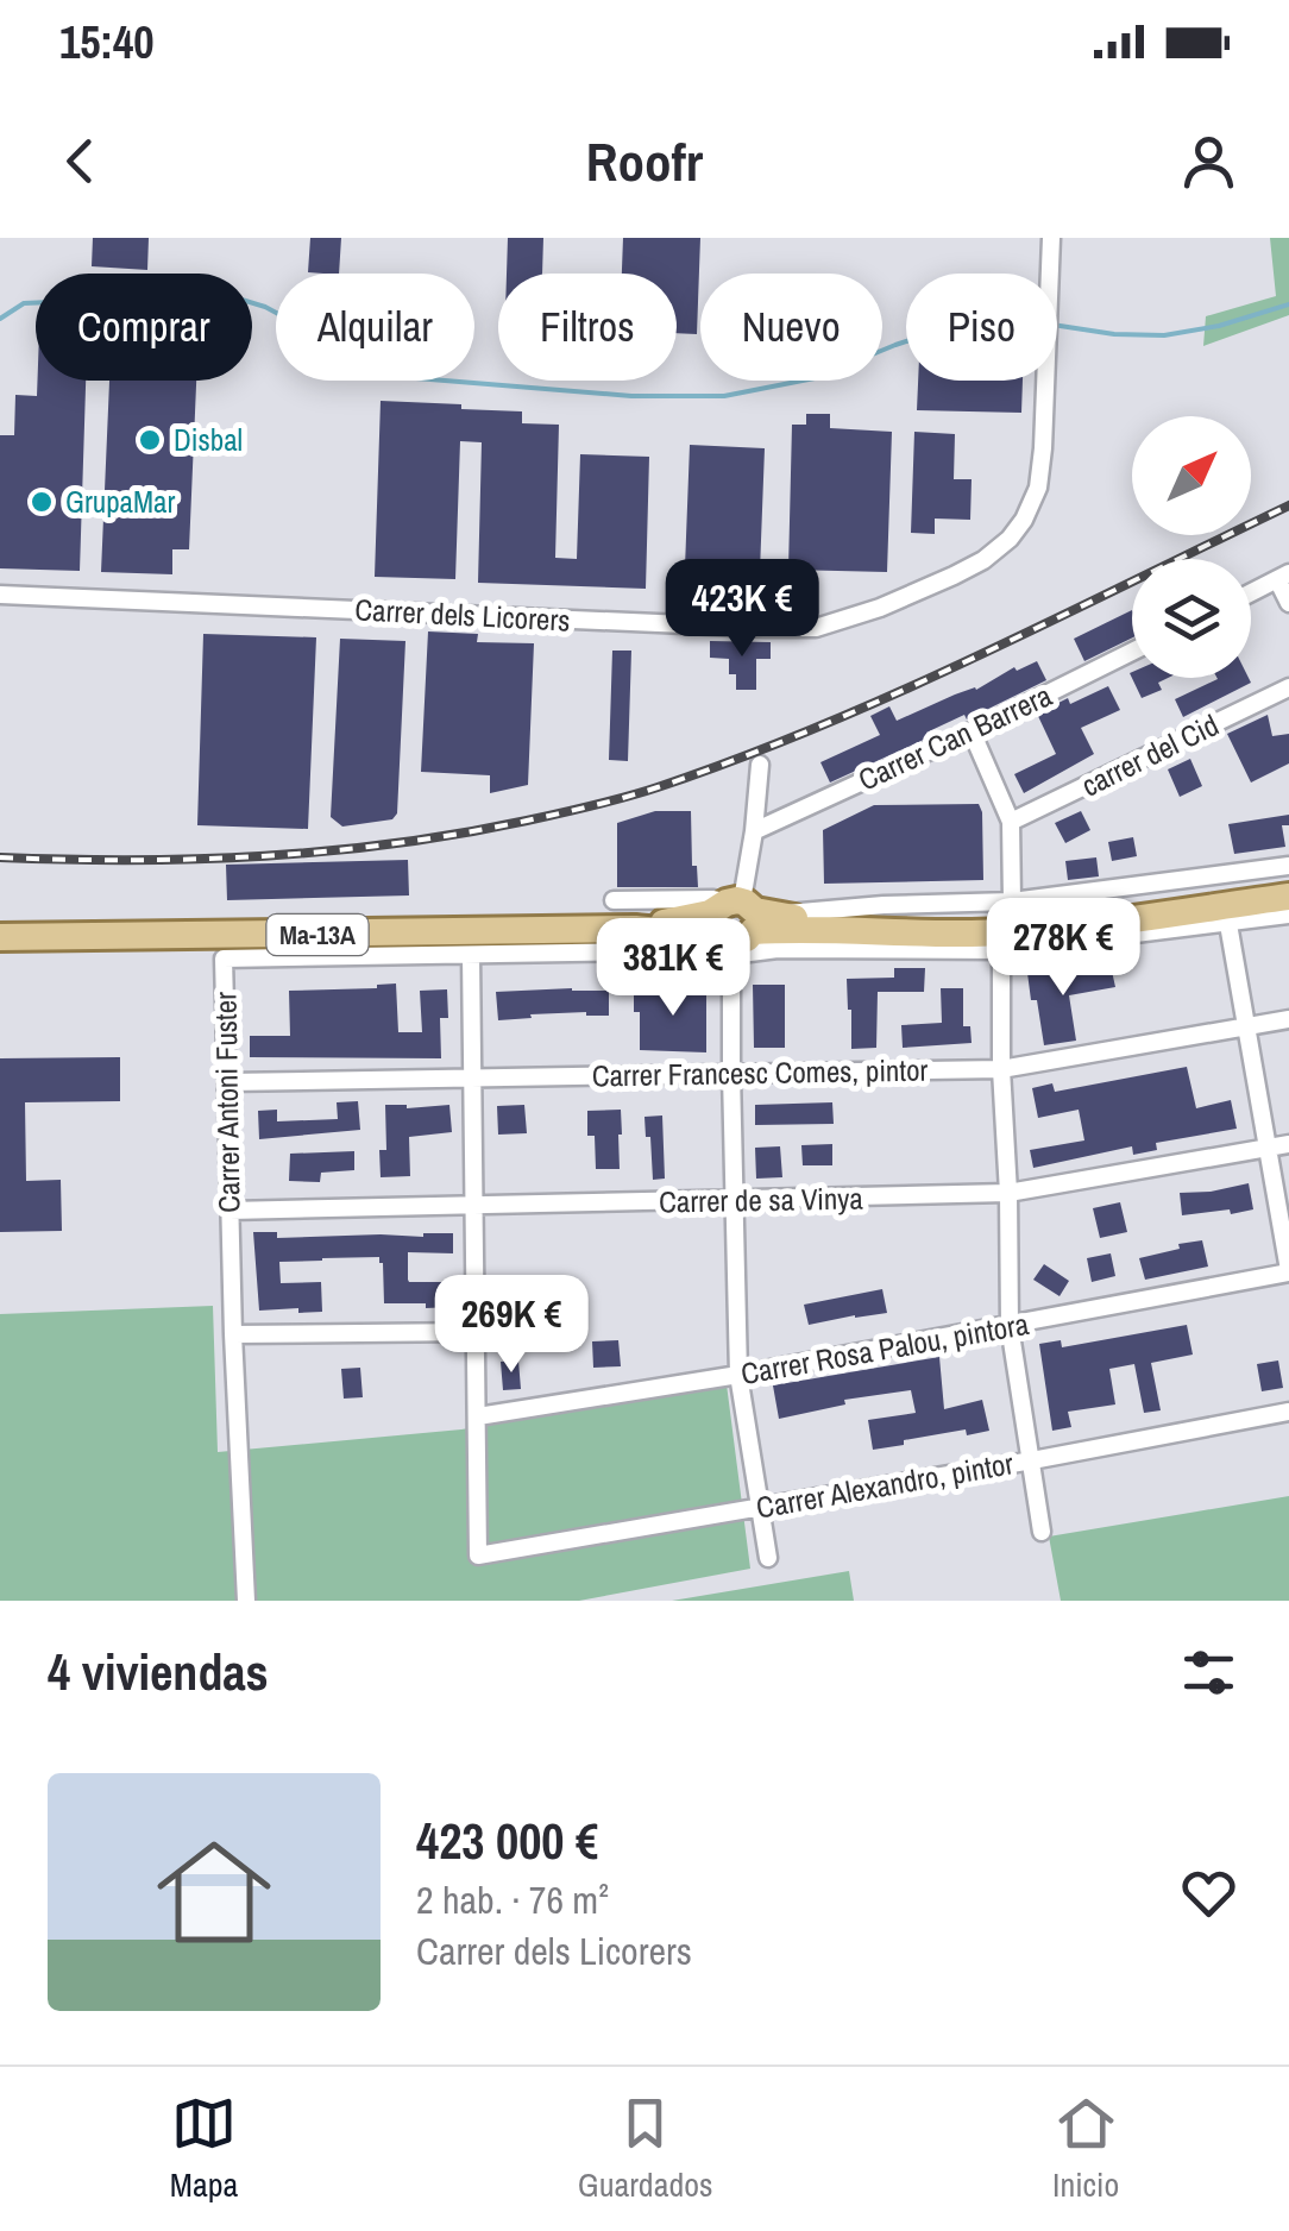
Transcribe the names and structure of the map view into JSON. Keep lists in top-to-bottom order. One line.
{"streets":{"main road":["Ma-13A"],"street":["Carrer dels Licorers","Carrer Can Barrera","carrer del Cid","Carrer Francesc Comes, pintor","Carrer Antoni Fuster","Carrer de sa Vinya","Carrer Rosa Palou, pintora","Carrer Alexandro, pintor"]},"crossings":[["Ma-13A","Carrer Antoni Fuster"],["Carrer Francesc Comes, pintor","Carrer Antoni Fuster"],["Carrer Antoni Fuster","Carrer de sa Vinya"],["Carrer Rosa Palou, pintora","Carrer Alexandro, pintor"]],"places":["Disbal","GrupaMar"],"north":"top right","page":{"status":"15:40","header":"Roofr","chip":["Comprar","Alquilar","Filtros","Nuevo","Piso"],"price":["423K €","278K €","381K €","269K €"],"heading":"4 viviendas","list":[{"name":"423 000 €","note":"2 hab. · 76 m² · Carrer dels Licorers"}],"tabs":["Mapa","Guardados","Inicio"]}}
